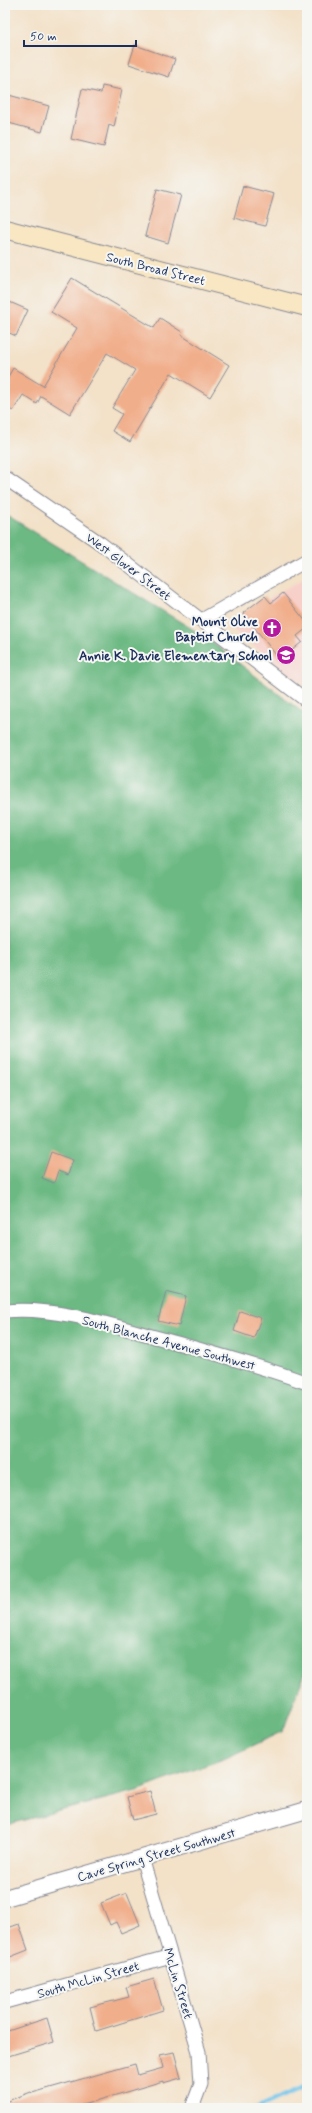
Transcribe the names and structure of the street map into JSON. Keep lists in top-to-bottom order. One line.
{"streets":{"main road":["South Broad Street"],"street":["West Glover Street","South Blanche Avenue Southwest","Cave Spring Street Southwest","South McLin Street","McLin Street"]},"crossings":[["Cave Spring Street Southwest","McLin Street"],["South McLin Street","McLin Street"]],"places":{"church":["Mount Olive Baptist Church"],"school or university":["Annie K. Davie Elementary School"]},"scale_bar":"50 m"}
